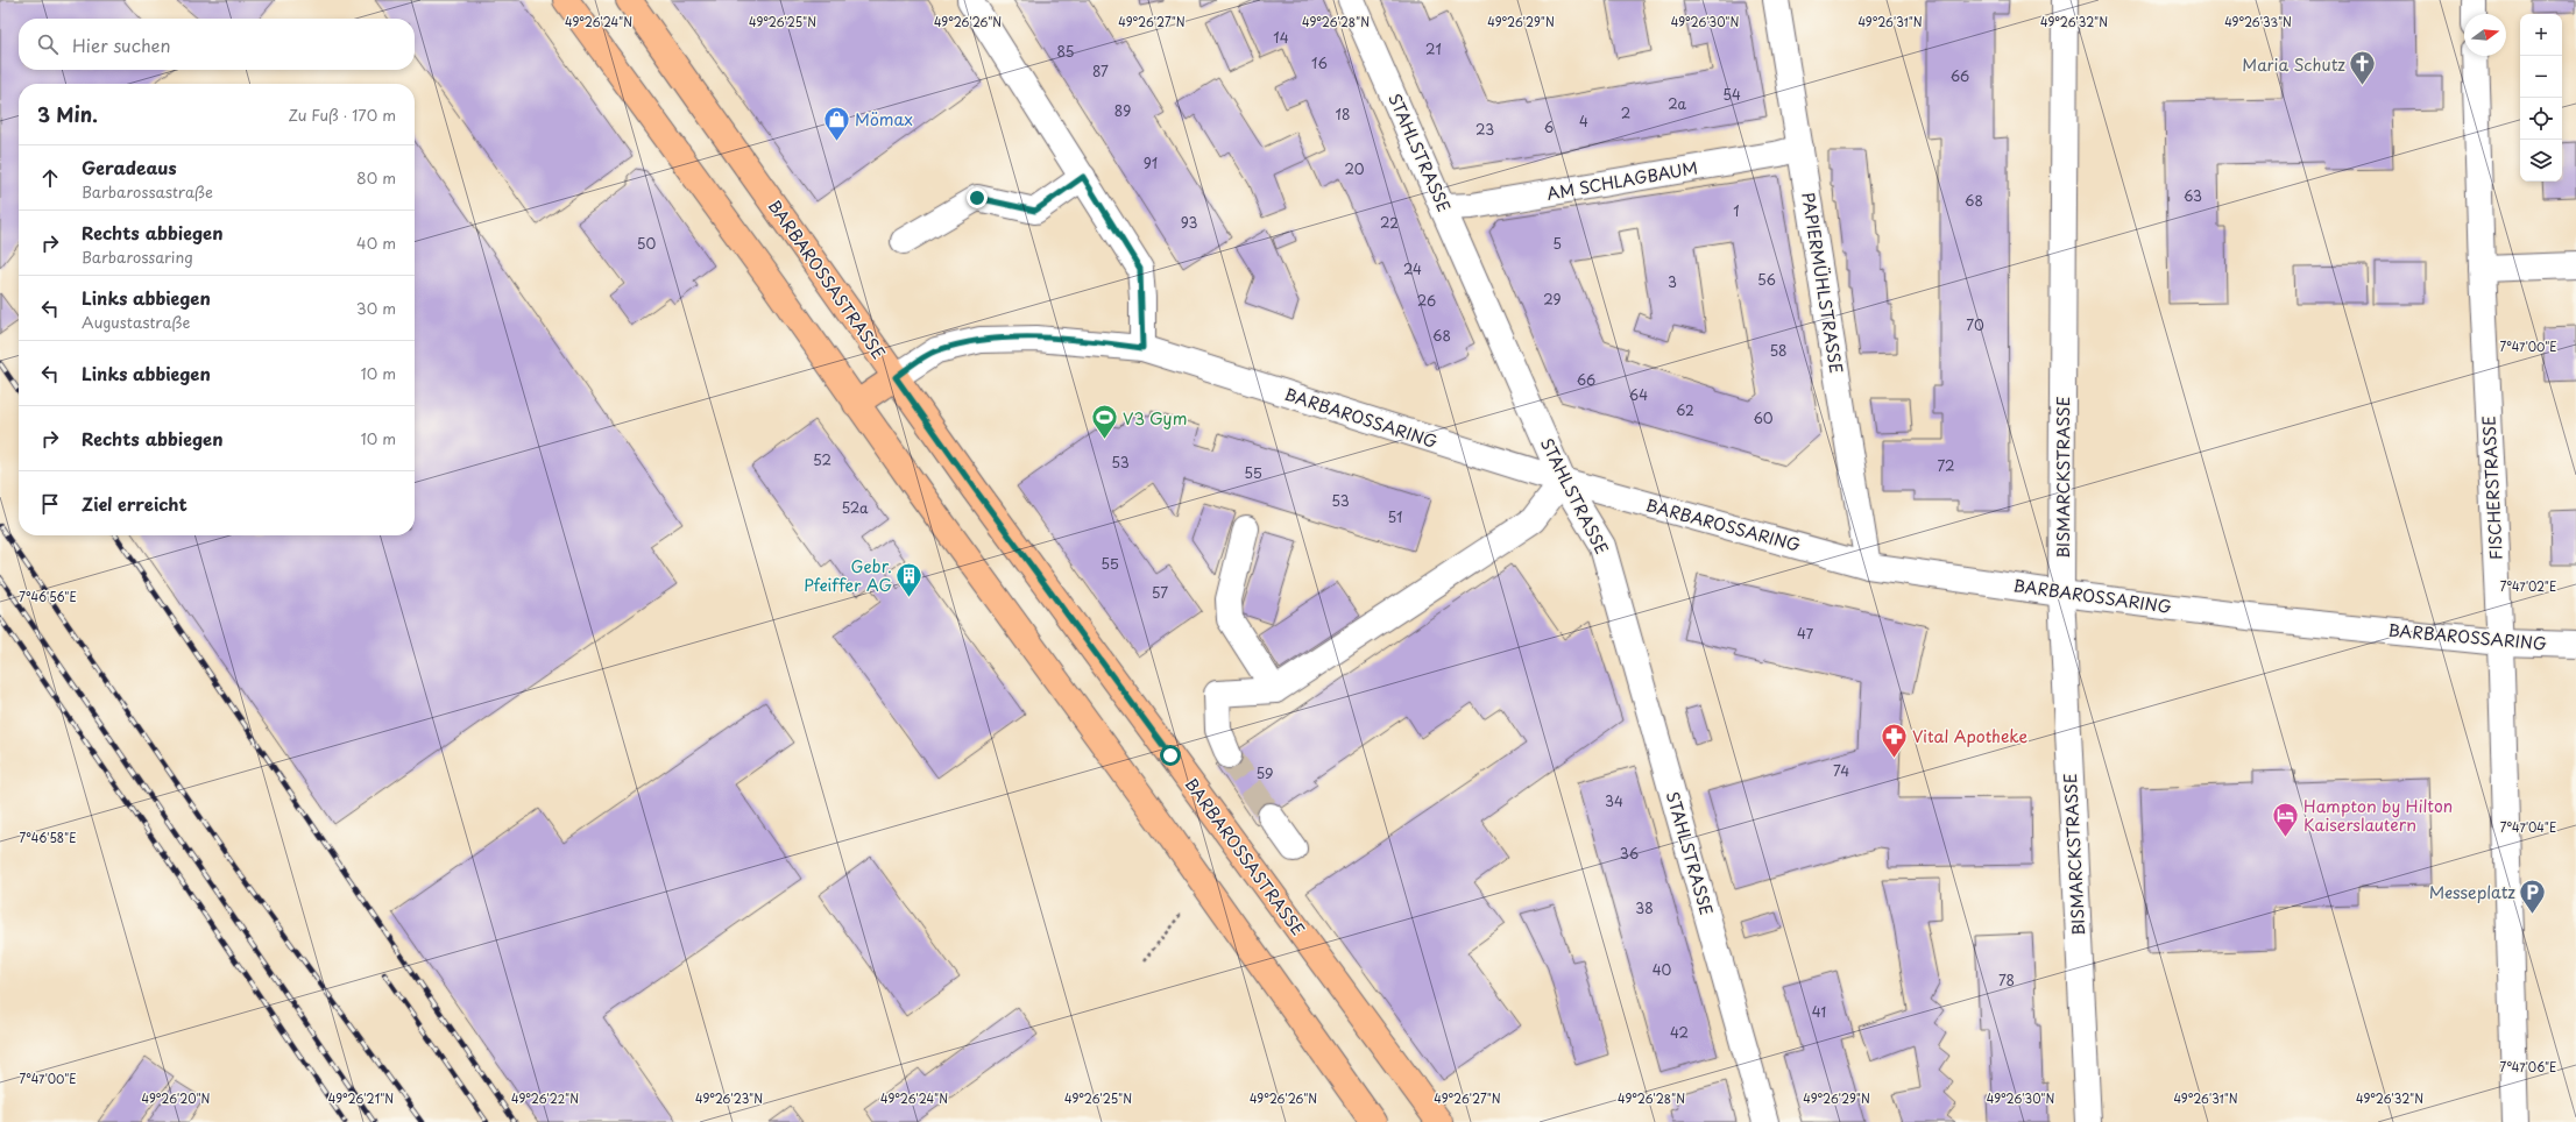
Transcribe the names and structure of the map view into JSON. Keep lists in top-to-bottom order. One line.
{"streets":{"main road":["BARBAROSSASTRASSE"],"street":["STAHLSTRASSE","AM SCHLAGBAUM","PAPIERMÜHLSTRASSE","BARBAROSSARING","BISMARCKSTRASSE","FISCHERSTRASSE"]},"crossings":[["STAHLSTRASSE","AM SCHLAGBAUM"],["STAHLSTRASSE","BARBAROSSARING"],["AM SCHLAGBAUM","PAPIERMÜHLSTRASSE"],["BARBAROSSASTRASSE","BARBAROSSARING"],["PAPIERMÜHLSTRASSE","BARBAROSSARING"],["BARBAROSSARING","BISMARCKSTRASSE"],["BARBAROSSARING","FISCHERSTRASSE"]],"places":{"church":["Maria Schutz"],"shop":["Mömax"],"sports":["V3 Gym"],"building":["Gebr. Pfeiffer AG"],"pharmacy":["Vital Apotheke"],"hotel":["Hampton by Hilton Kaiserslautern"],"parking":["Messeplatz"]},"house_numbers":["14","21","85","16","87","66","54","2a","89","2","18","4","6","23","91","20","63","68","1","93","22","50","5","24","56","3","29","26","70","68","58","66","64","62","60","52","53","72","55","53","52a","51","55","57","47","74","59","34","36","38","40","78","41","42"],"north":"right","page":{"map_buttons":["+","−"],"search":"Hier suchen","heading":["3 Min.","Zu Fuß · 170 m"],"list":[["Geradeaus","Barbarossastraße","80 m"],["Rechts abbiegen","Barbarossaring","40 m"],["Links abbiegen","Augustastraße","30 m"],["Links abbiegen","10 m"],["Rechts abbiegen","10 m"],"Ziel erreicht"]},"coordinates":["49°26'24\"N","49°26'25\"N","49°26'26\"N","49°26'27\"N","49°26'28\"N","49°26'29\"N","49°26'30\"N","49°26'31\"N","49°26'32\"N","49°26'33\"N","7°47'00\"E","7°47'02\"E","7°46'56\"E","7°47'04\"E","7°46'58\"E","7°47'06\"E","49°26'20\"N","49°26'21\"N","49°26'22\"N","49°26'23\"N"]}
